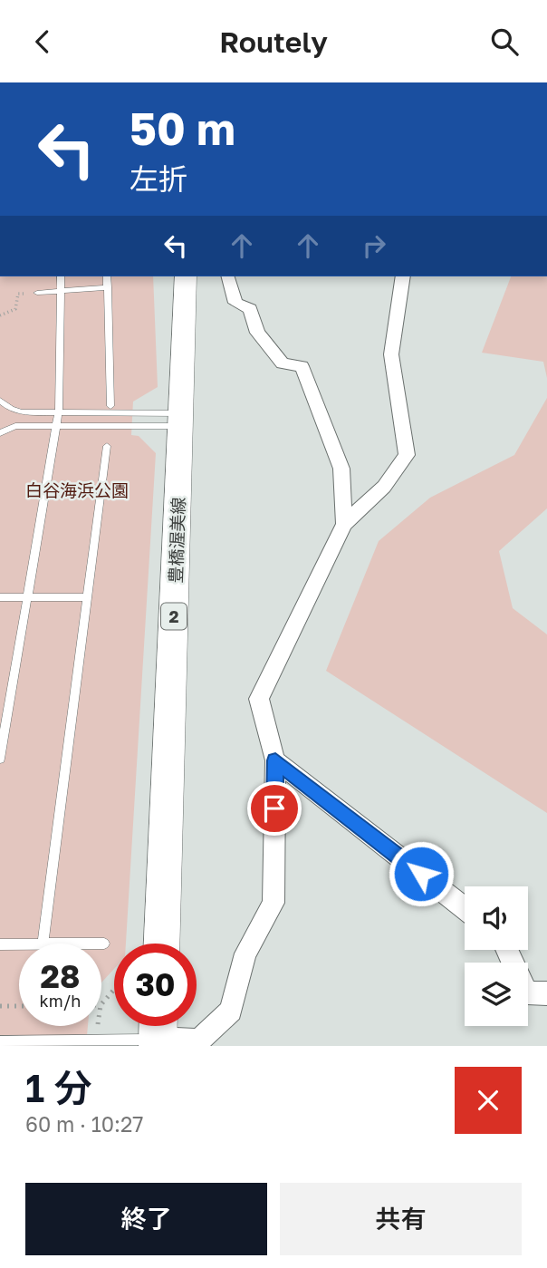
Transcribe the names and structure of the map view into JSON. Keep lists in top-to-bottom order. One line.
{"streets":{"main road":["豊橋渥美線","2"]},"parks":["白谷海浜公園"],"page":{"header":"Routely","turn":["50 m","左折"],"speed":"28 km/h","limit":"30","heading":["1 分","60 m · 10:27"],"buttons":["終了","共有"]}}
